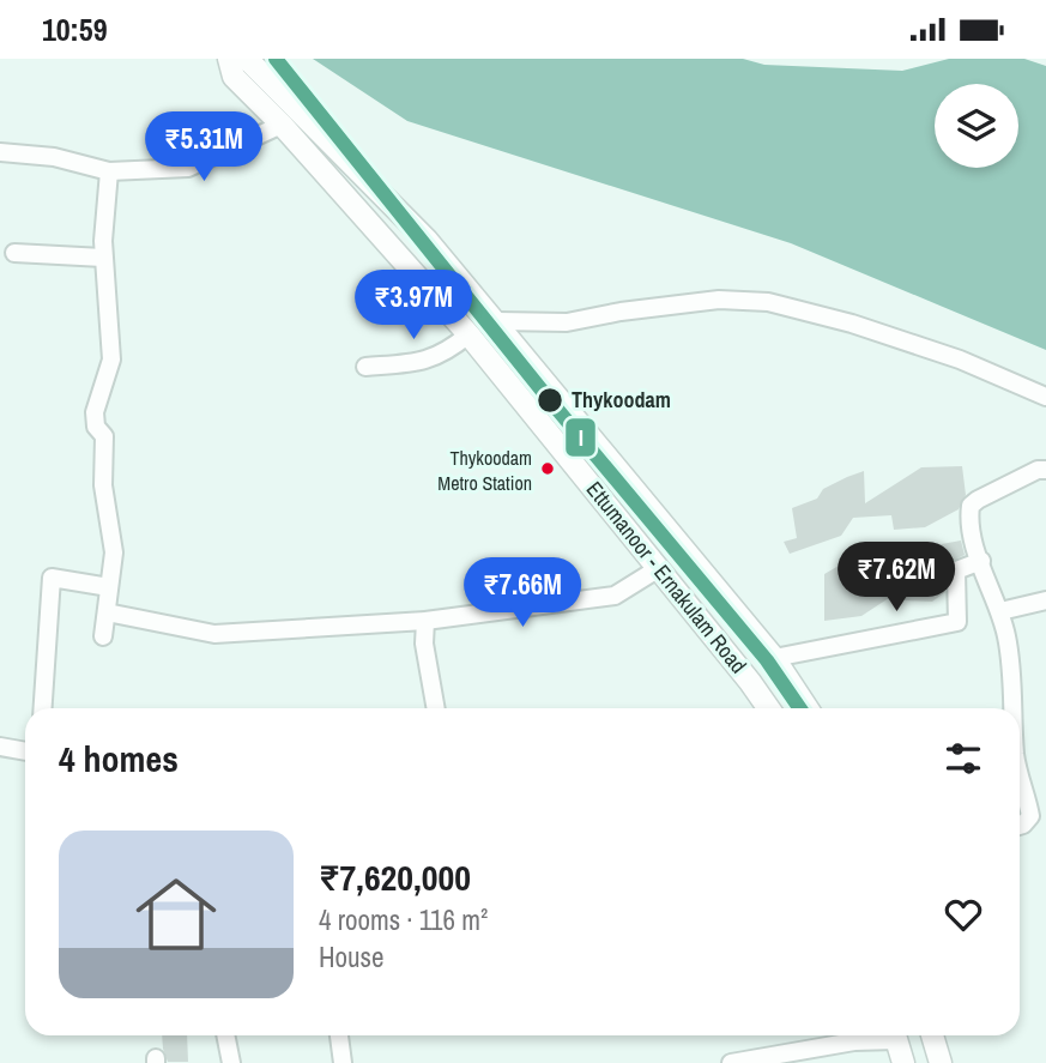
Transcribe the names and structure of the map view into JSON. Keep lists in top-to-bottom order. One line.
{"streets":{"main road":["Ettumanoor - Ernakulam Road"]},"places":["Thykoodam","Thykoodam Metro Station"],"lines":["transit line I"],"page":{"status":"10:59","price":["₹5.31M","₹3.97M","₹7.62M","₹7.66M"],"heading":"4 homes","list":[{"name":"₹7,620,000","note":"4 rooms · 116 m² · House"}]}}
